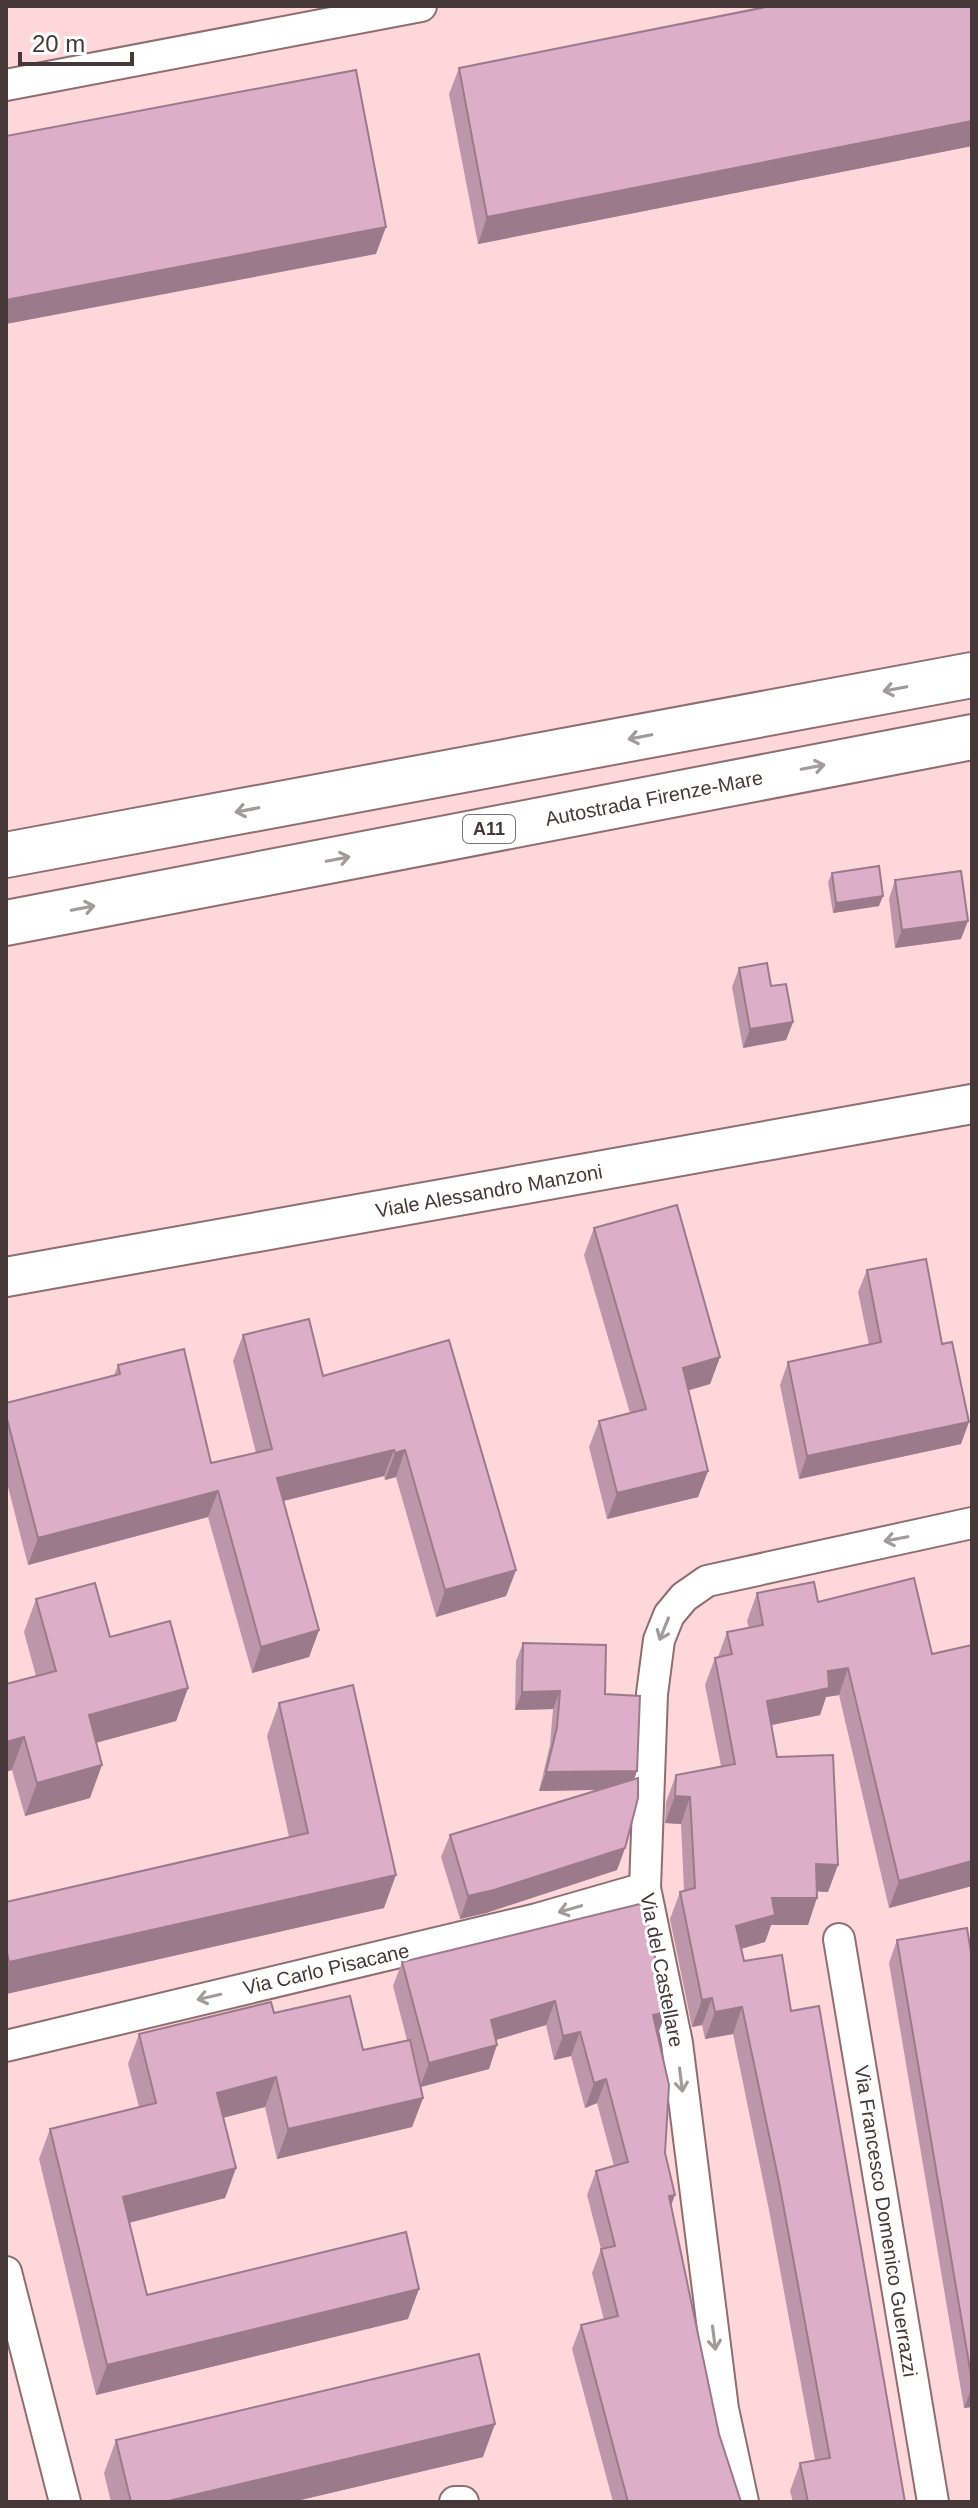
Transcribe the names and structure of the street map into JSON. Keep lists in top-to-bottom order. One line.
{"streets":{"highway":["Autostrada Firenze-Mare","A11"],"street":["Viale Alessandro Manzoni","Via Carlo Pisacane","Via del Castellare","Via Francesco Domenico Guerrazzi"]},"crossings":[["Via Carlo Pisacane","Via del Castellare"]],"one_way":["Via Carlo Pisacane","Via del Castellare"],"scale_bar":"20 m"}
